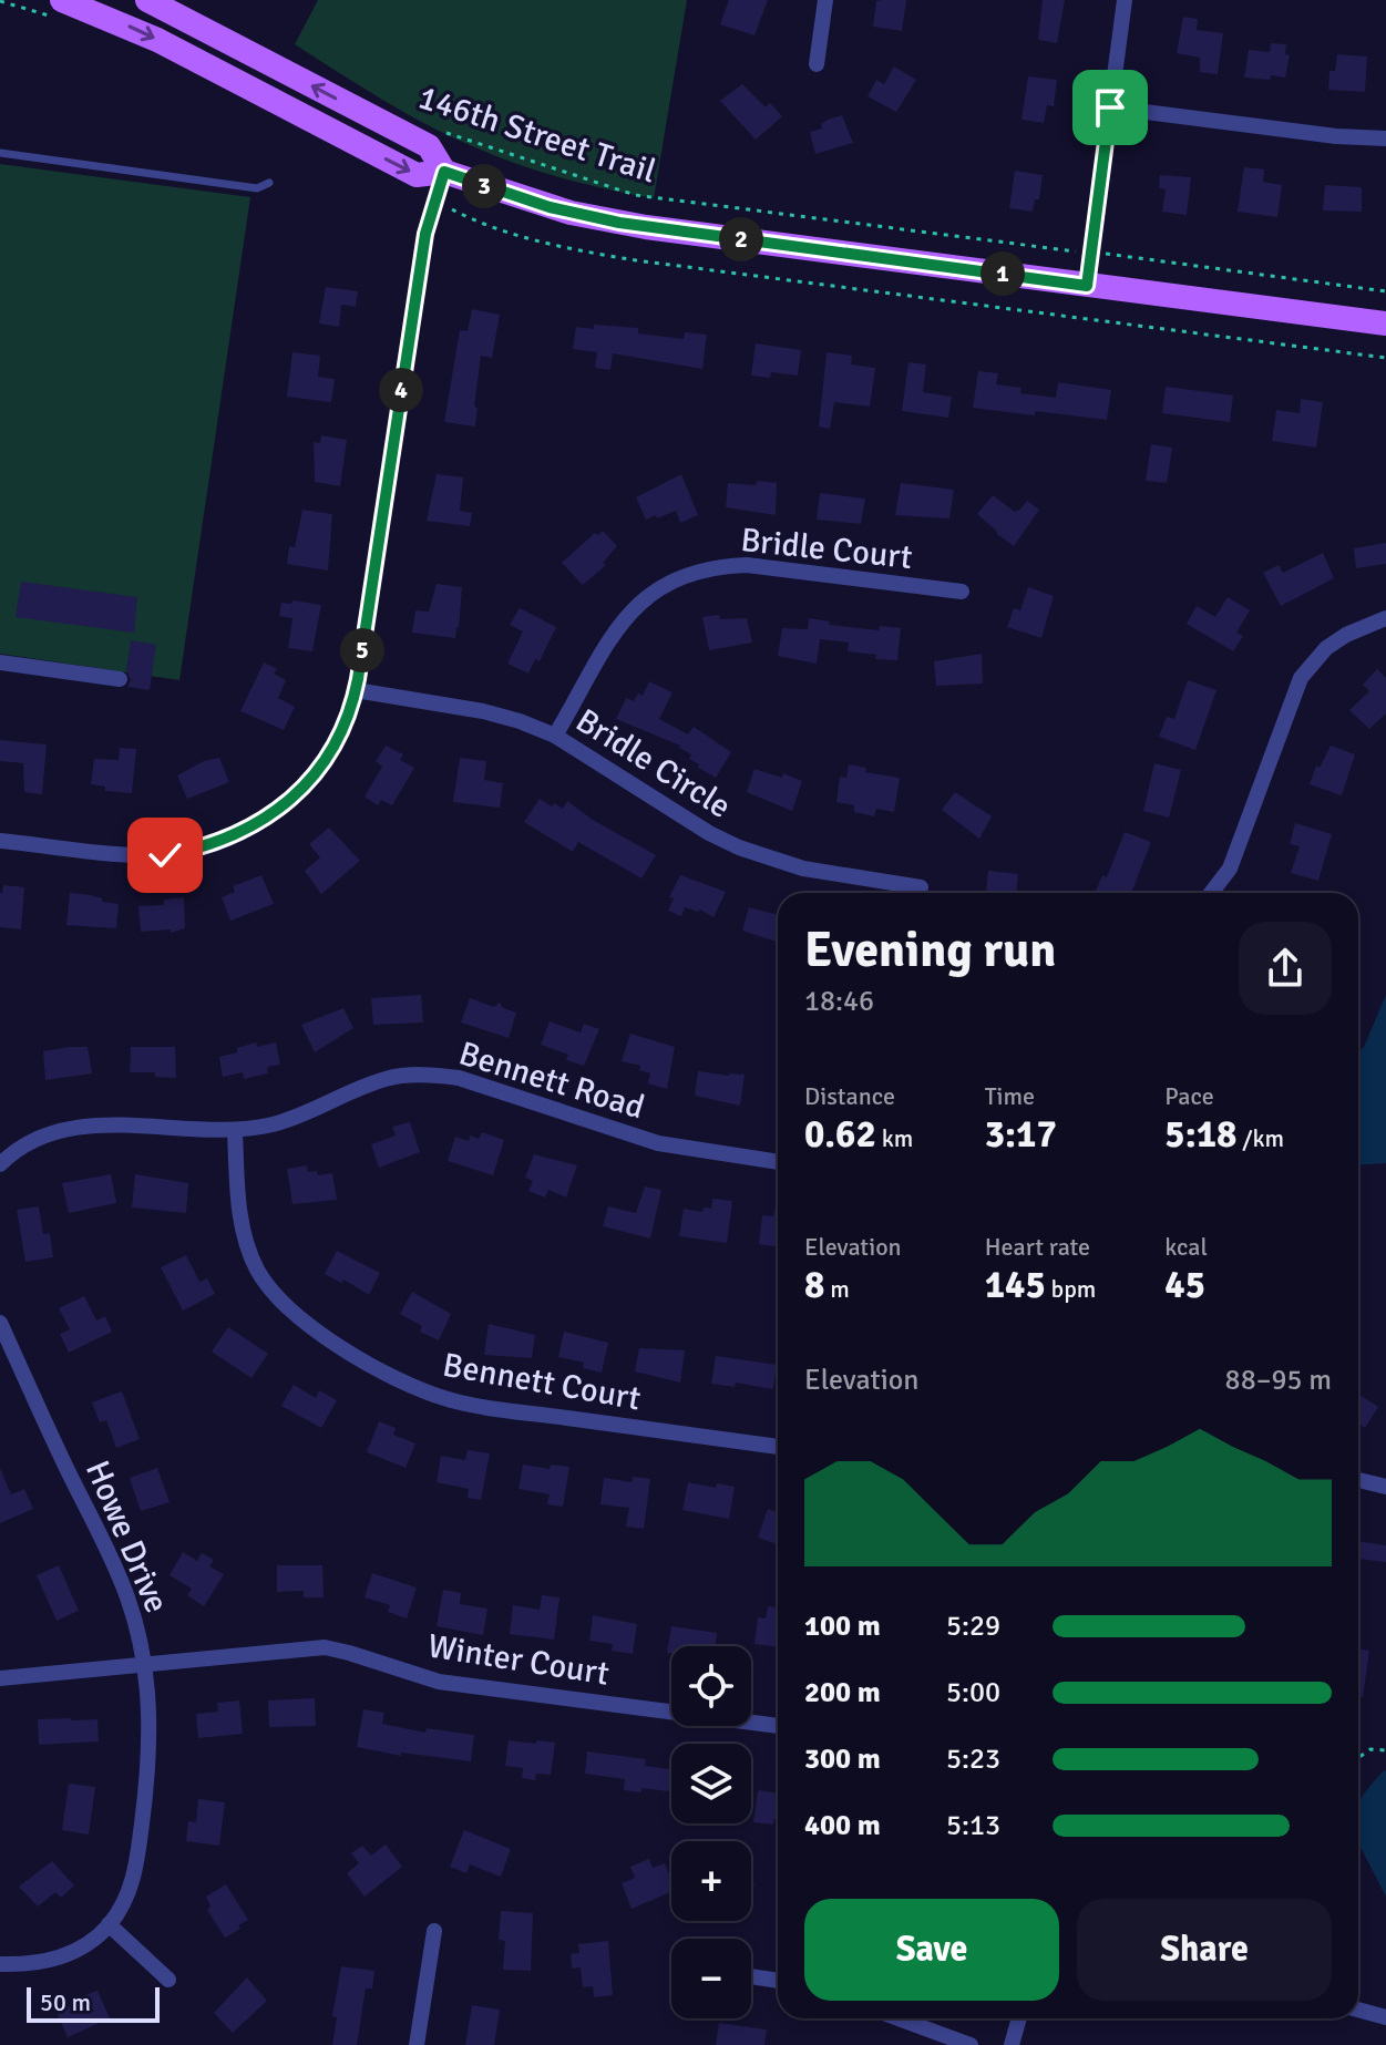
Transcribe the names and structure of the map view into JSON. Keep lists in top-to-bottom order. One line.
{"streets":{"street":["Bridle Court","Bridle Circle","Bennett Road","Bennett Court","Howe Drive","Winter Court"],"path":["146th Street Trail"]},"crossings":[["Bridle Court","Bridle Circle"],["Bennett Road","Bennett Court"],["Howe Drive","Winter Court"]],"scale_bar":"50 m","page":{"pins":["3","2","1","4","5"],"heading":["Evening run","18:46"],"stats":[["Distance","0.62 km"],["Time","3:17"],["Pace","5:18 /km"],["Elevation","8 m"],["Heart rate","145 bpm"],["kcal","45"]],"chart":["Elevation","88–95 m"],"list":[{"name":"100 m","note":"5:29"},{"name":"200 m","note":"5:00"},{"name":"300 m","note":"5:23"},{"name":"400 m","note":"5:13"}],"map_buttons":["+","−"],"buttons":["Save","Share"],"scale":"50 m"}}
